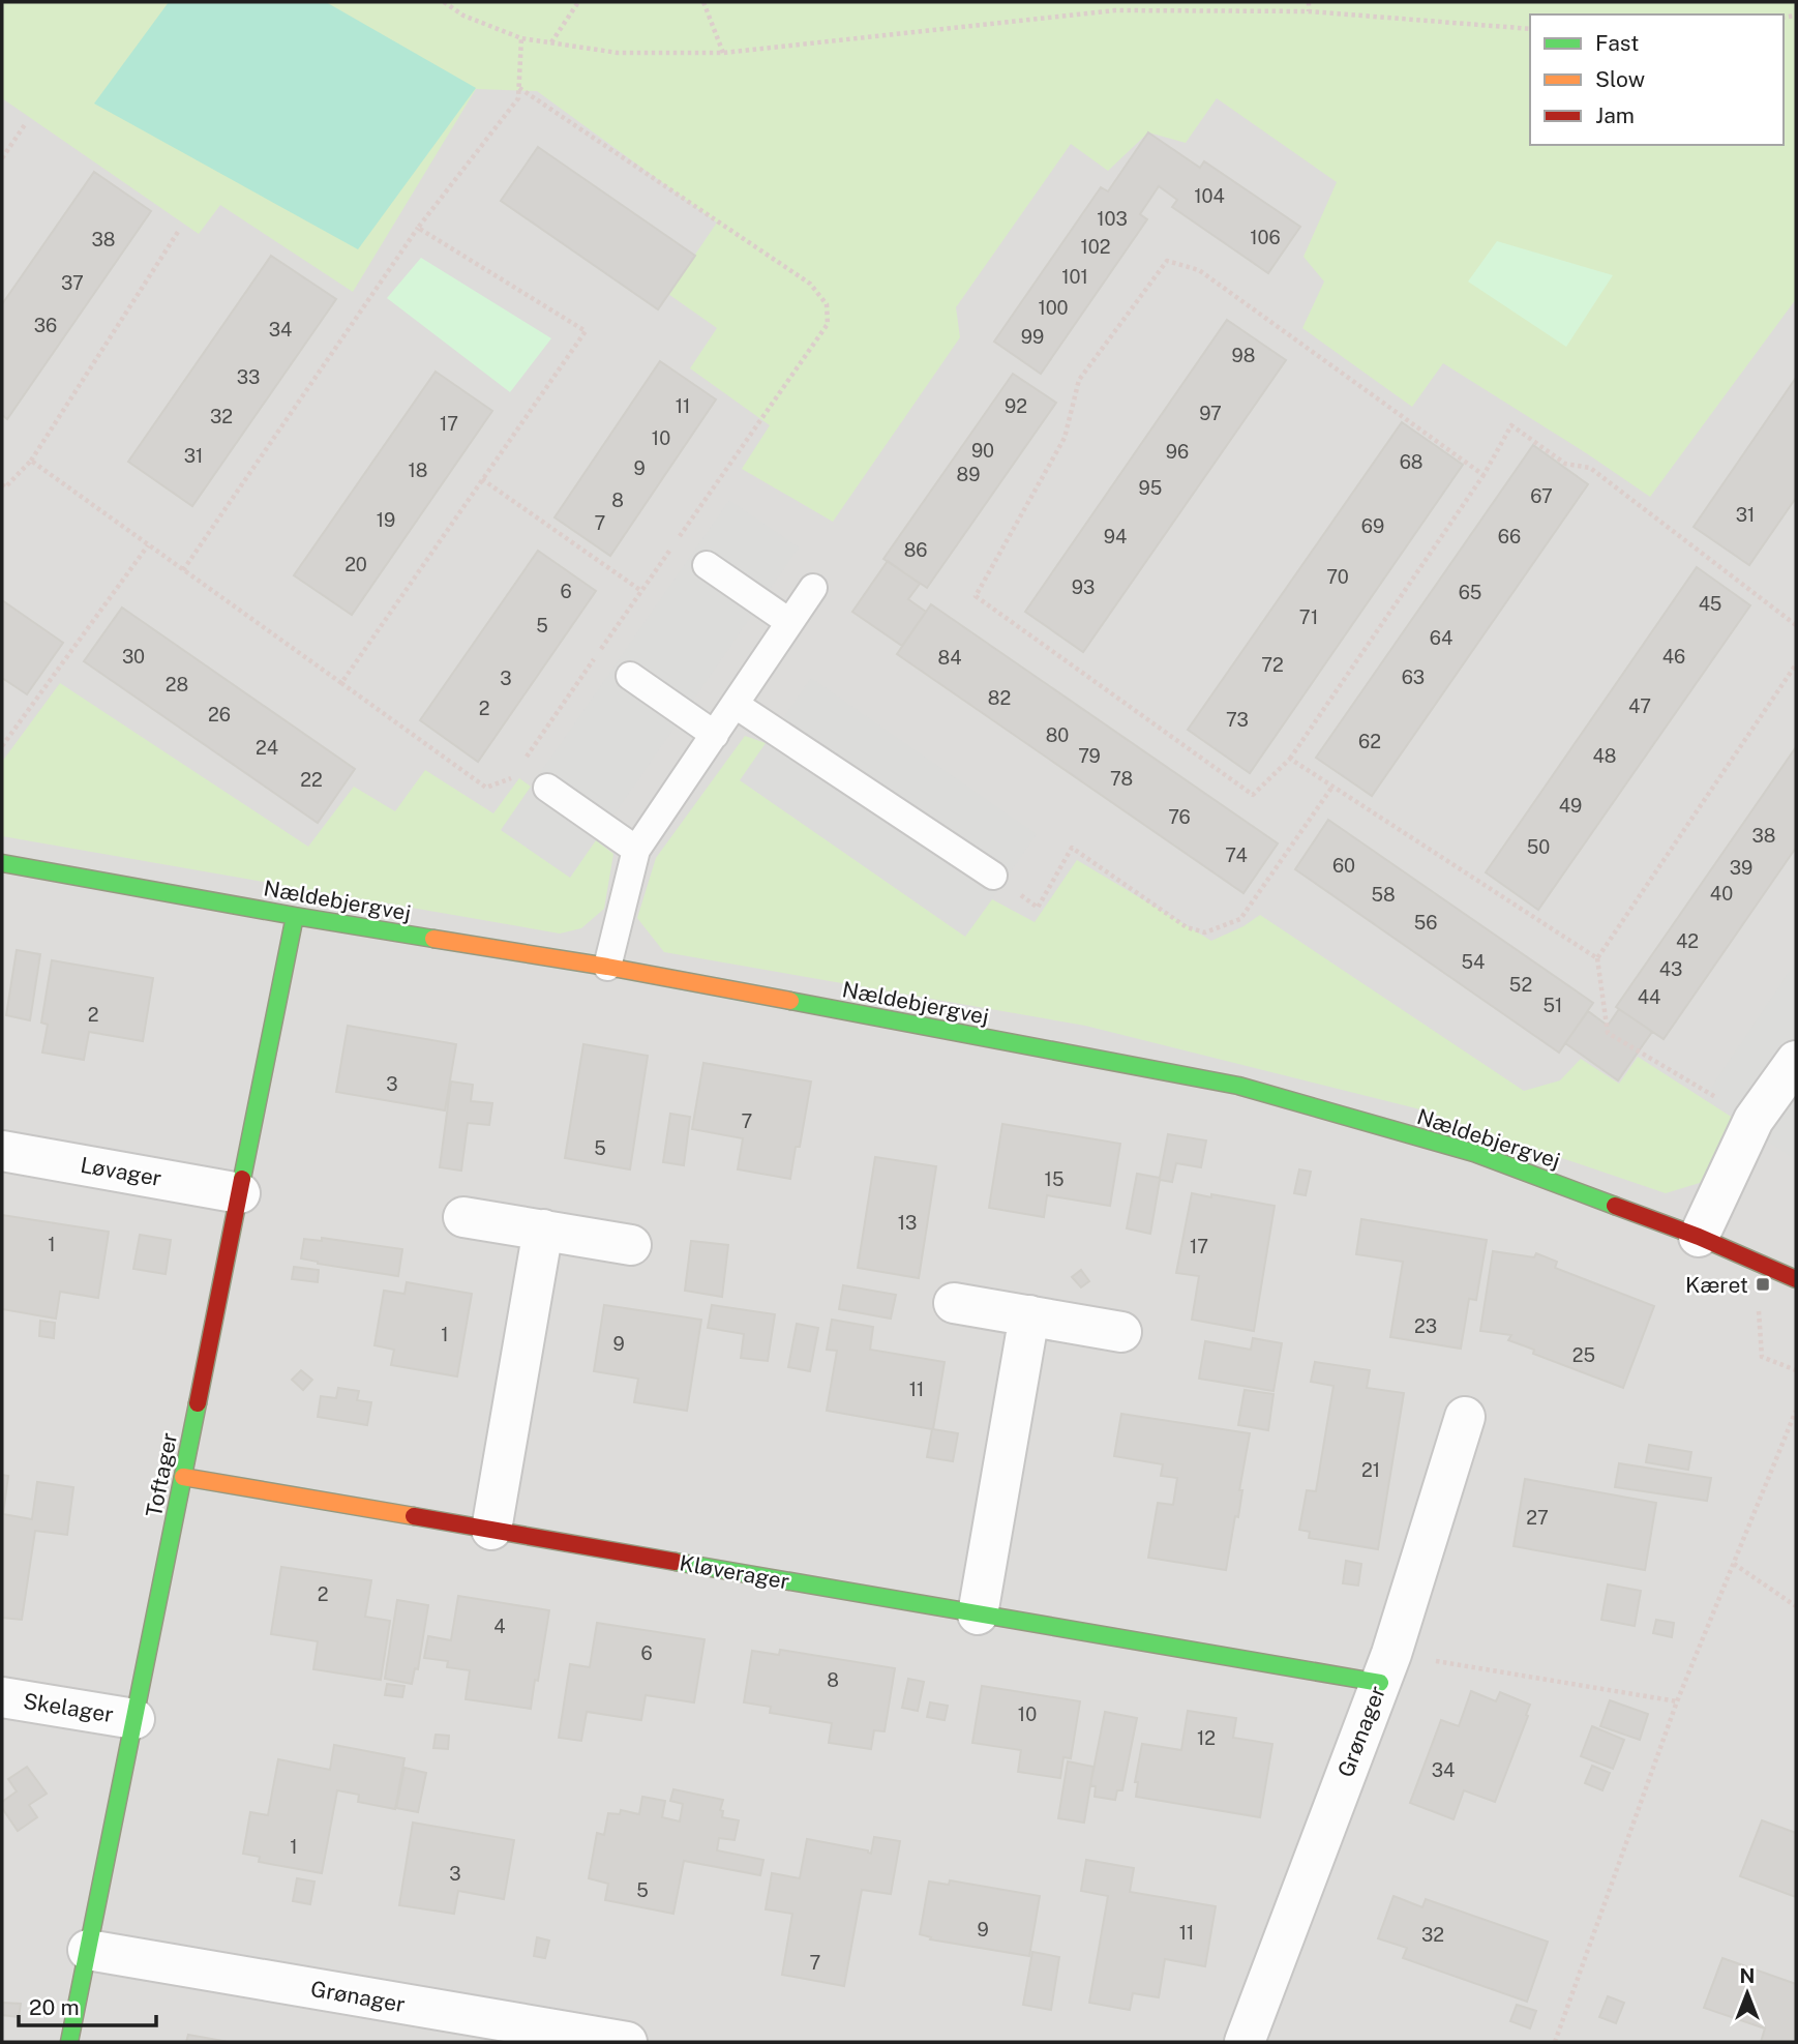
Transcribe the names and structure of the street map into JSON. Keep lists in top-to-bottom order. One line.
{"streets":{"street":["Nældebjergvej","Løvager","Toftager","Kløverager","Skelager","Grønager"]},"crossings":[["Nældebjergvej","Toftager"],["Løvager","Toftager"],["Toftager","Kløverager"],["Toftager","Skelager"],["Toftager","Grønager"],["Kløverager","Grønager"]],"places":{"transit":["Kæret"]},"house_numbers":["104","103","106","38","102","101","37","100","36","34","99","98","33","11","92","97","32","17","10","90","96","31","68","9","18","89","95","67","8","31","19","7","69","94","66","86","20","70","93","6","65","45","71","5","64","30","46","84","72","63","3","28","82","47","2","26","73","80","62","24","79","48","78","22","49","76","38","50","74","60","39","40","58","56","42","54","43","52","44","51","2","3","7","5","15","13","1","17","23","1","9","25","11","21","27","2","4","6","8","10","12","34","1","3","5","9","11","32","7"],"legend":["Fast","Slow","Jam"],"scale_bar":"20 m","north":"top"}
